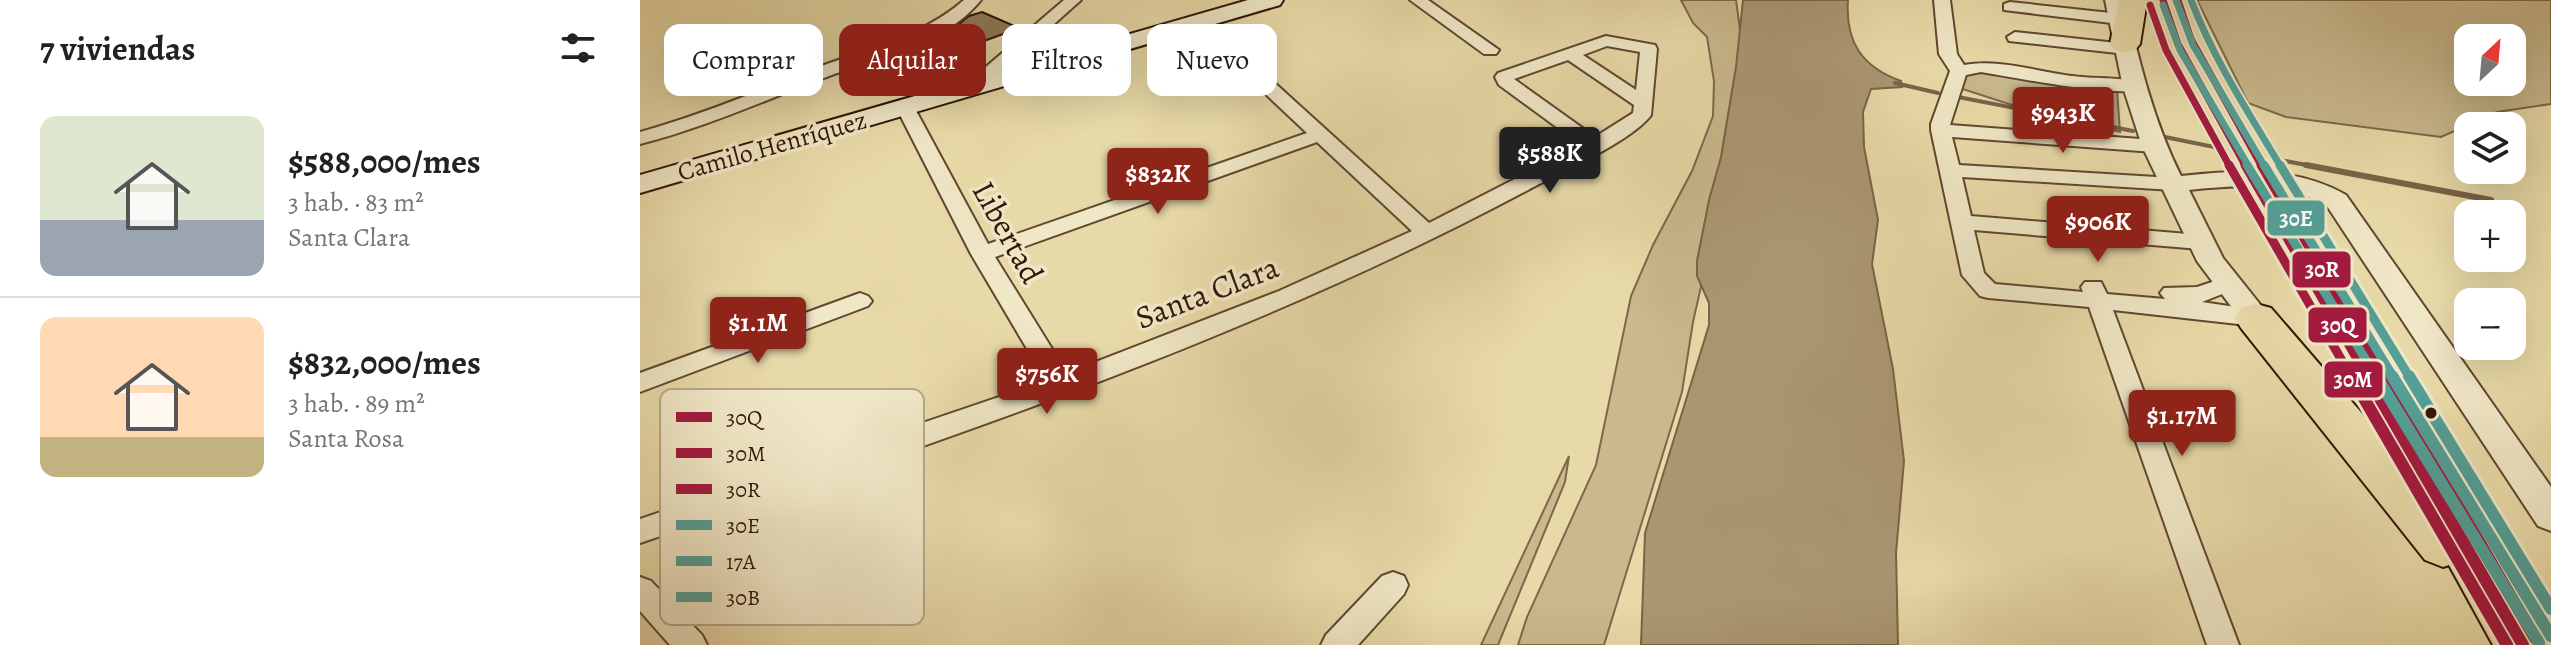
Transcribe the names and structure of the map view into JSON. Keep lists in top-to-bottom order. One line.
{"streets":{"main road":["Camilo Henríquez"],"street":["Libertad","Santa Clara"]},"crossings":[["Camilo Henríquez","Libertad"],["Libertad","Santa Clara"]],"lines":["transit line 30Q","transit line 30R","transit line 30E","transit line 30B","transit line 30M","transit line 17A"],"legend":["30Q","30M","30R","30E","17A","30B"],"north":"top right","page":{"heading":"7 viviendas","map_buttons":["+","−"],"chip":["Comprar","Alquilar","Filtros","Nuevo"],"price":["$943K","$588K","$832K","$906K","$1.1M","$756K","$1.17M"],"list":[{"name":"$588,000/mes","note":"3 hab. · 83 m² · Santa Clara"},{"name":"$832,000/mes","note":"3 hab. · 89 m² · Santa Rosa"}]}}
